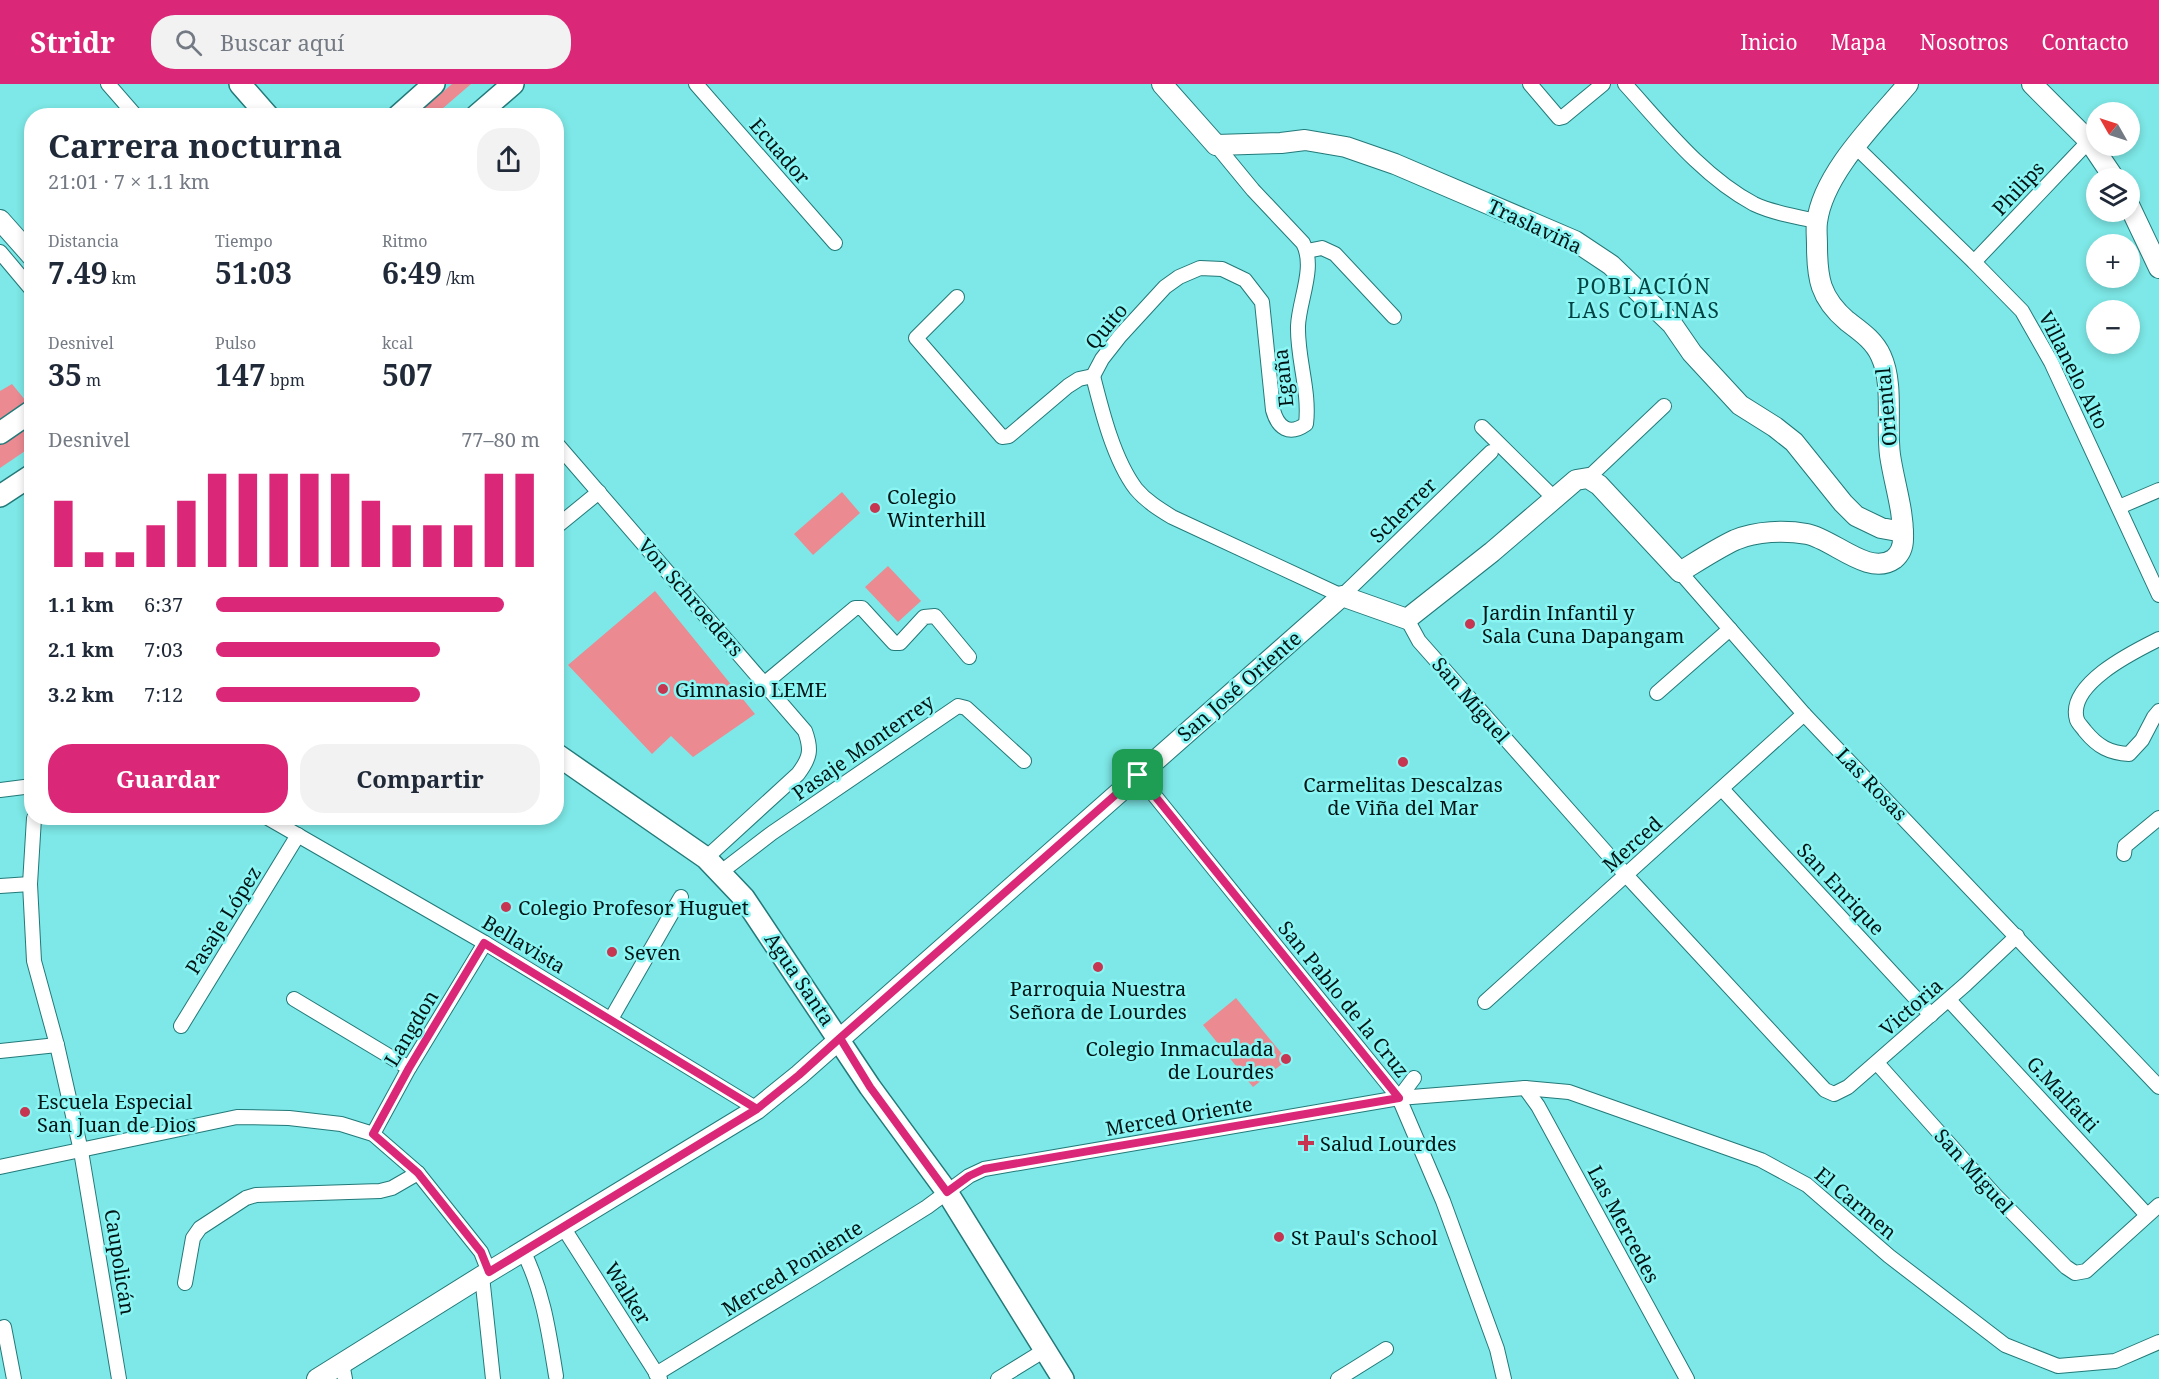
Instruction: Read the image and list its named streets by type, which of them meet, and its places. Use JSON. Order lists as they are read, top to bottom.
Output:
{
  "streets": {
    "main road": ["Agua Santa"],
    "street": [
      "Ecuador",
      "Philips",
      "Traslaviña",
      "Quito",
      "Villanelo Alto",
      "Egaña",
      "Oriental",
      "Scherrer",
      "Von Schroeders",
      "San José Oriente",
      "San Miguel",
      "Pasaje Monterrey",
      "Las Rosas",
      "Merced",
      "San Enrique",
      "Pasaje López",
      "Bellavista",
      "San Pablo de la Cruz",
      "Victoria",
      "Langdon",
      "G.Malfatti",
      "Merced Oriente",
      "El Carmen",
      "Las Mercedes",
      "Caupolicán",
      "Merced Poniente",
      "Walker"
    ]
  },
  "crossings": [
    ["Philips", "Villanelo Alto"],
    ["Traslaviña", "Oriental"],
    ["Quito", "Egaña"],
    ["Villanelo Alto", "Oriental"],
    ["Scherrer", "San José Oriente"],
    ["Von Schroeders", "Pasaje Monterrey"],
    ["Von Schroeders", "Agua Santa"],
    ["San José Oriente", "Bellavista"],
    ["San José Oriente", "Agua Santa"],
    ["San José Oriente", "San Pablo de la Cruz"],
    ["San José Oriente", "Walker"],
    ["San Miguel", "Merced"],
    ["San Miguel", "Victoria"],
    ["San Miguel", "G.Malfatti"],
    ["Pasaje Monterrey", "Agua Santa"],
    ["Las Rosas", "Merced"],
    ["Las Rosas", "Victoria"],
    ["Merced", "San Enrique"],
    ["San Enrique", "Victoria"],
    ["Pasaje López", "Bellavista"],
    ["Bellavista", "Langdon"],
    ["Agua Santa", "Merced Oriente"],
    ["Agua Santa", "Merced Poniente"],
    ["San Pablo de la Cruz", "Merced Oriente"],
    ["San Pablo de la Cruz", "El Carmen"],
    ["Victoria", "G.Malfatti"],
    ["Merced Oriente", "El Carmen"],
    ["Merced Oriente", "Merced Poniente"],
    ["El Carmen", "Las Mercedes"],
    ["Merced Poniente", "Walker"]
  ],
  "districts": ["POBLACIÓN LAS COLINAS"],
  "places": {
    "other": [
      "Colegio Winterhill",
      "Jardin Infantil y Sala Cuna Dapangam",
      "Gimnasio LEME",
      "Carmelitas Descalzas de Viña del Mar",
      "Colegio Profesor Huguet",
      "Seven",
      "Parroquia Nuestra Señora de Lourdes",
      "Colegio Inmaculada de Lourdes",
      "Escuela Especial San Juan de Dios",
      "St Paul's School"
    ],
    "health": ["Salud Lourdes"]
  },
  "north": "top left",
  "page": {
    "header": "Stridr",
    "search": "Buscar aquí",
    "nav": [
      "Inicio",
      "Mapa",
      "Nosotros",
      "Contacto"
    ],
    "map_buttons": ["+", "−"],
    "heading": ["Carrera nocturna", "21:01 · 7 × 1.1 km"],
    "stats": [
      ["Distancia", "7.49 km"],
      ["Tiempo", "51:03"],
      ["Ritmo", "6:49 /km"],
      ["Desnivel", "35 m"],
      ["Pulso", "147 bpm"],
      ["kcal", "507"]
    ],
    "chart": ["Desnivel", "77–80 m"],
    "list": [
      {
        "name": "1.1 km",
        "note": "6:37"
      },
      {
        "name": "2.1 km",
        "note": "7:03"
      },
      {
        "name": "3.2 km",
        "note": "7:12"
      }
    ],
    "buttons": ["Guardar", "Compartir"]
  }
}
